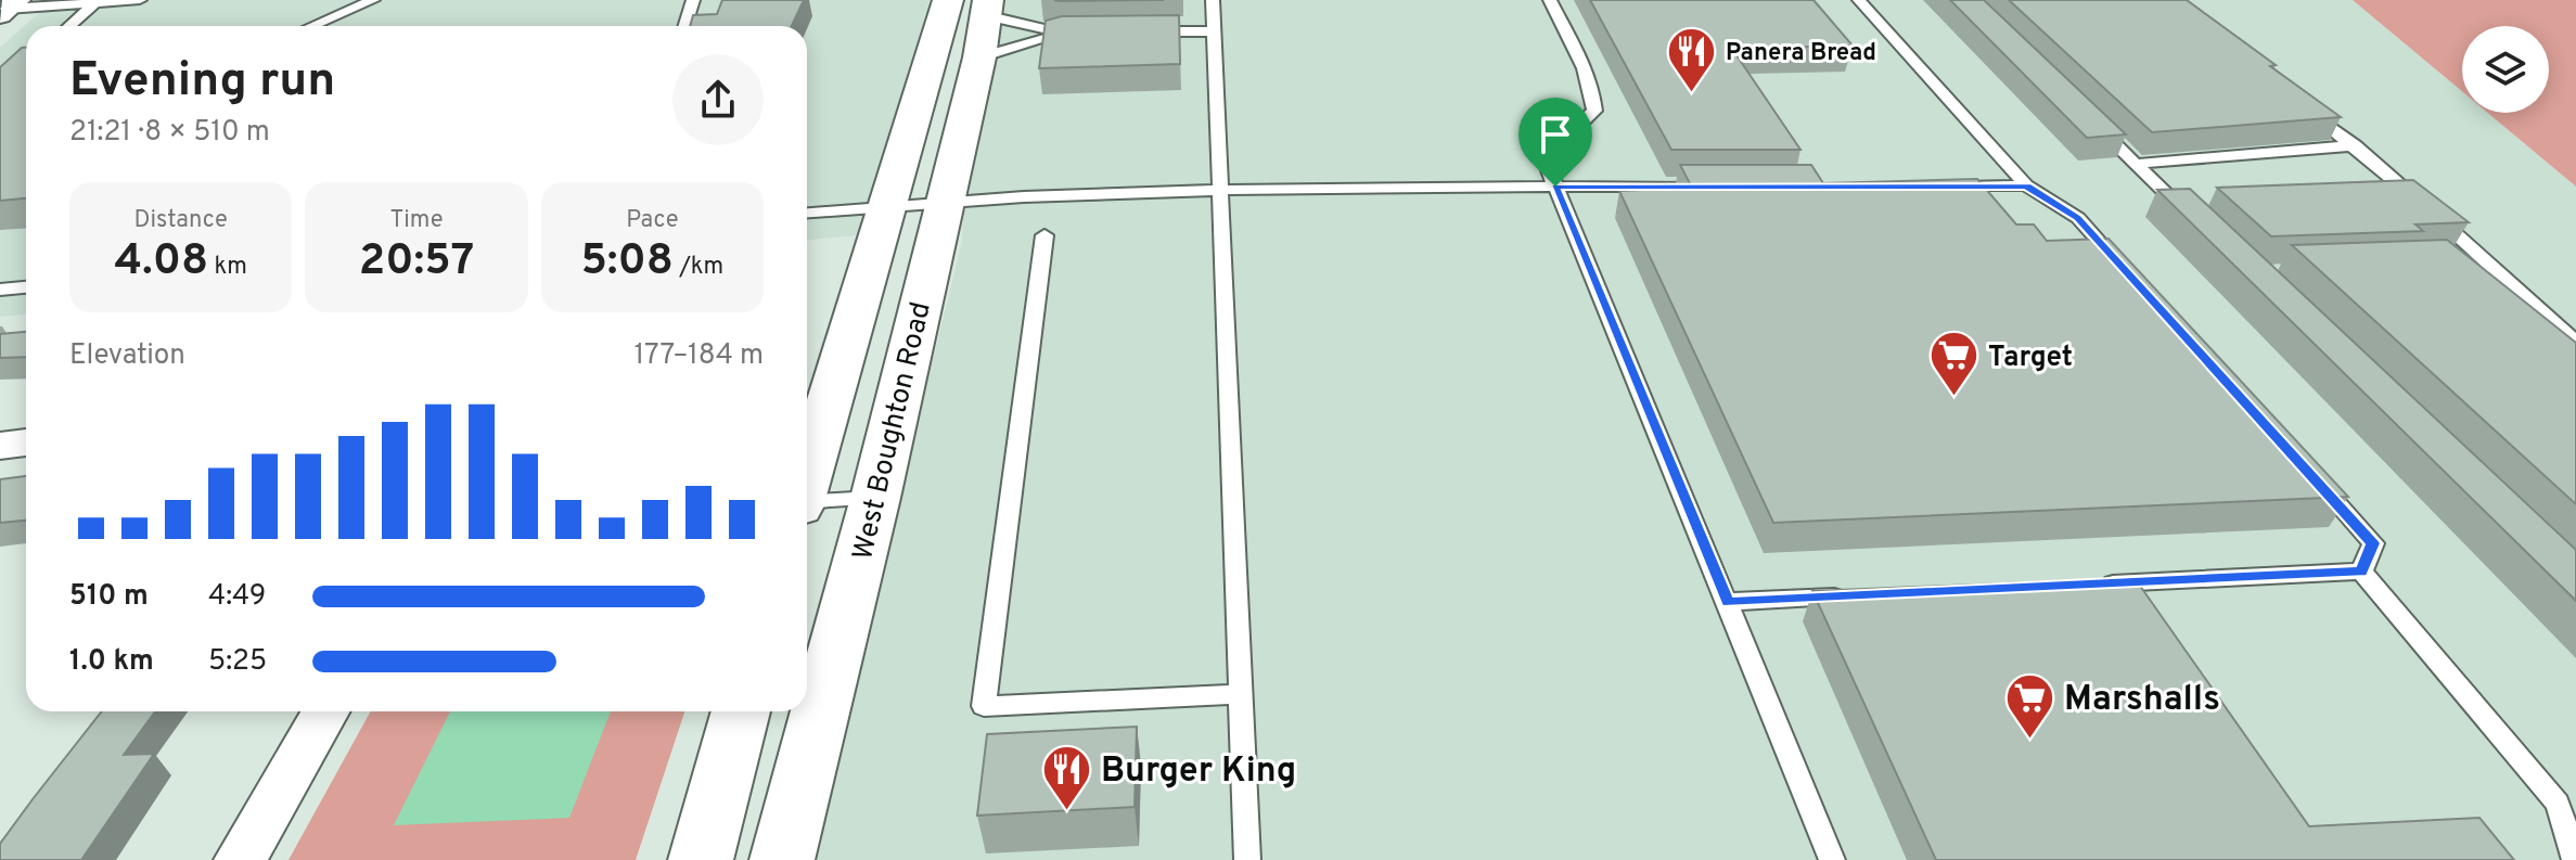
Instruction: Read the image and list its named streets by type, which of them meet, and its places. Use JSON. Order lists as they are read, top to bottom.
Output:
{
  "streets": {
    "main road": ["West Boughton Road"]
  },
  "places": {
    "restaurant": ["Panera Bread", "Burger King"],
    "supermarket": ["Target", "Marshalls"]
  },
  "page": {
    "heading": ["Evening run", "21:21 · 8 × 510 m"],
    "stats": [
      ["Distance", "4.08 km"],
      ["Time", "20:57"],
      ["Pace", "5:08 /km"]
    ],
    "chart": ["Elevation", "177–184 m"],
    "list": [
      {
        "name": "510 m",
        "note": "4:49"
      },
      {
        "name": "1.0 km",
        "note": "5:25"
      }
    ]
  }
}
